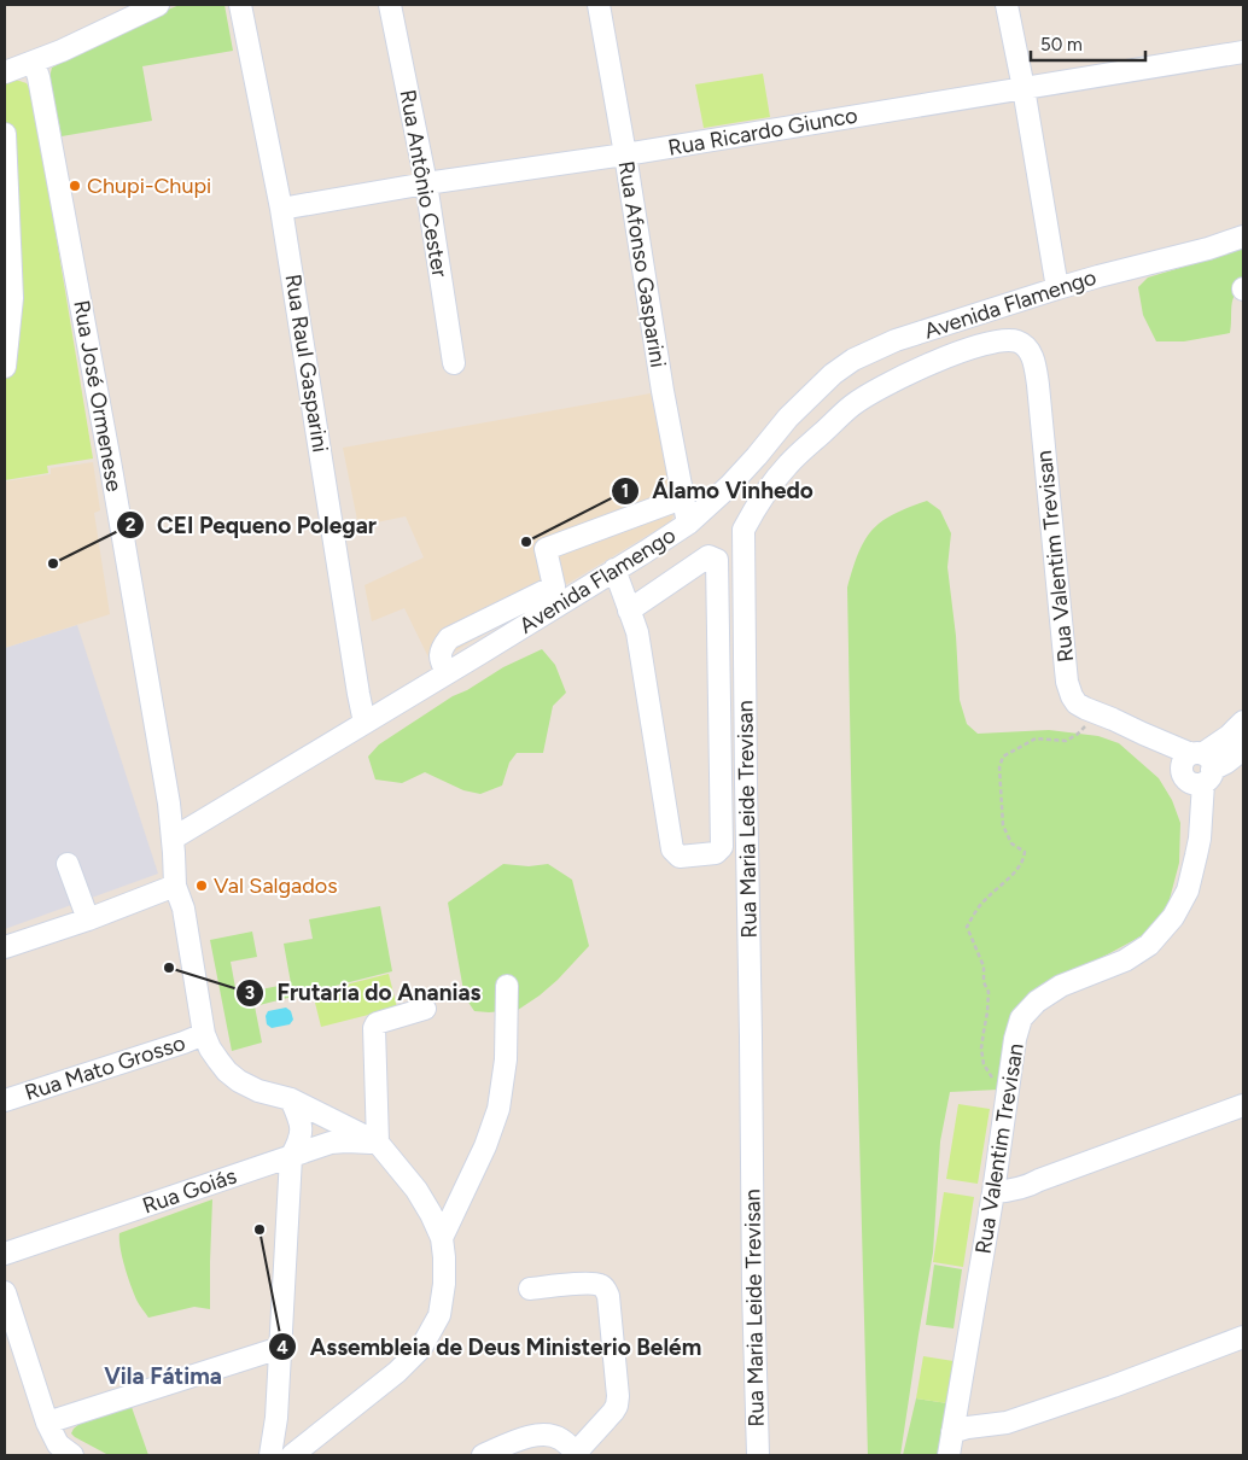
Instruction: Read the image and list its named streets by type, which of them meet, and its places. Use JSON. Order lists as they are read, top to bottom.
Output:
{
  "streets": {
    "street": [
      "Rua Ricardo Giunco",
      "Rua Antônio Cester",
      "Rua Afonso Gasparini",
      "Avenida Flamengo",
      "Rua Raul Gasparini",
      "Rua José Ormenese",
      "Rua Valentim Trevisan",
      "Rua Maria Leide Trevisan",
      "Rua Mato Grosso",
      "Rua Goiás"
    ]
  },
  "crossings": [
    ["Rua Ricardo Giunco", "Rua Antônio Cester"],
    ["Rua Ricardo Giunco", "Rua Afonso Gasparini"],
    ["Rua Ricardo Giunco", "Rua Raul Gasparini"],
    ["Rua Afonso Gasparini", "Avenida Flamengo"],
    ["Avenida Flamengo", "Rua Raul Gasparini"],
    ["Avenida Flamengo", "Rua José Ormenese"],
    ["Rua José Ormenese", "Rua Mato Grosso"],
    ["Rua José Ormenese", "Rua Goiás"],
    ["Rua Valentim Trevisan", "Rua Maria Leide Trevisan"]
  ],
  "districts": ["Vila Fátima"],
  "places": [
    "Chupi-Chupi",
    "Álamo Vinhedo",
    "CEI Pequeno Polegar",
    "Val Salgados",
    "Frutaria do Ananias",
    "Assembleia de Deus Ministerio Belém"
  ],
  "scale_bar": "50 m"
}
